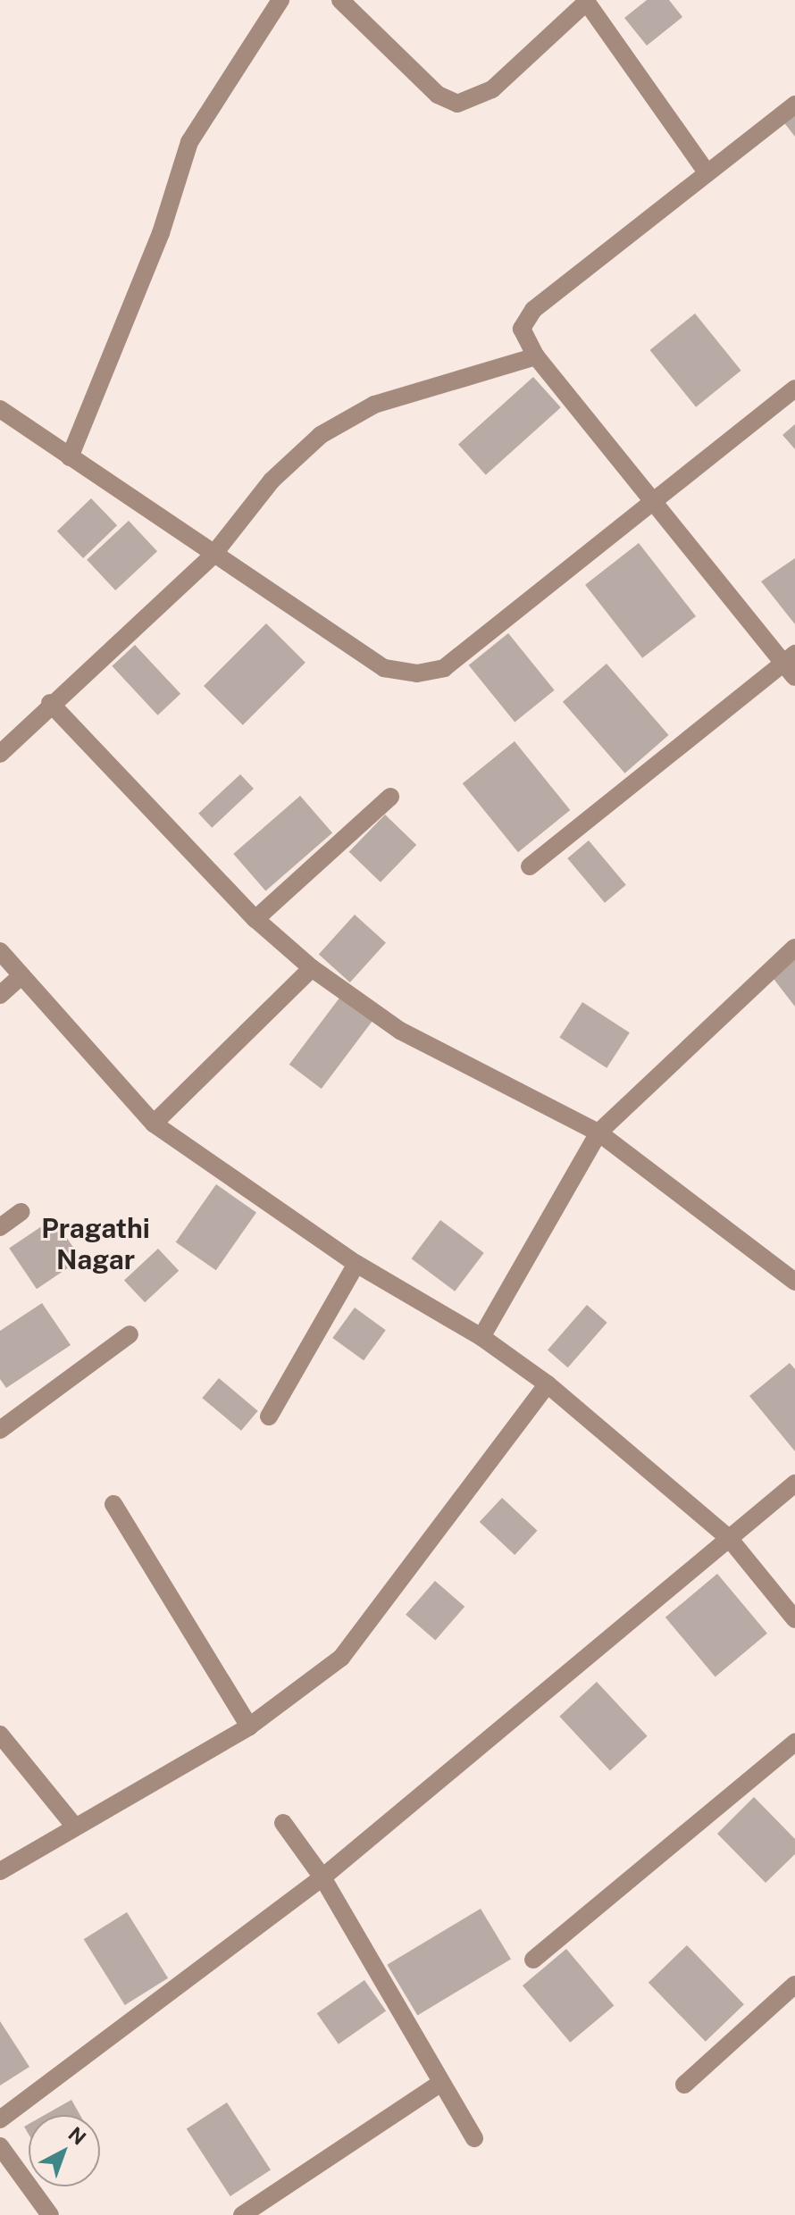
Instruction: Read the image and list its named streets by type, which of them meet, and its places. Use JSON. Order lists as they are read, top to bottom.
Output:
{
  "districts": ["Pragathi Nagar"],
  "north": "top right"
}
